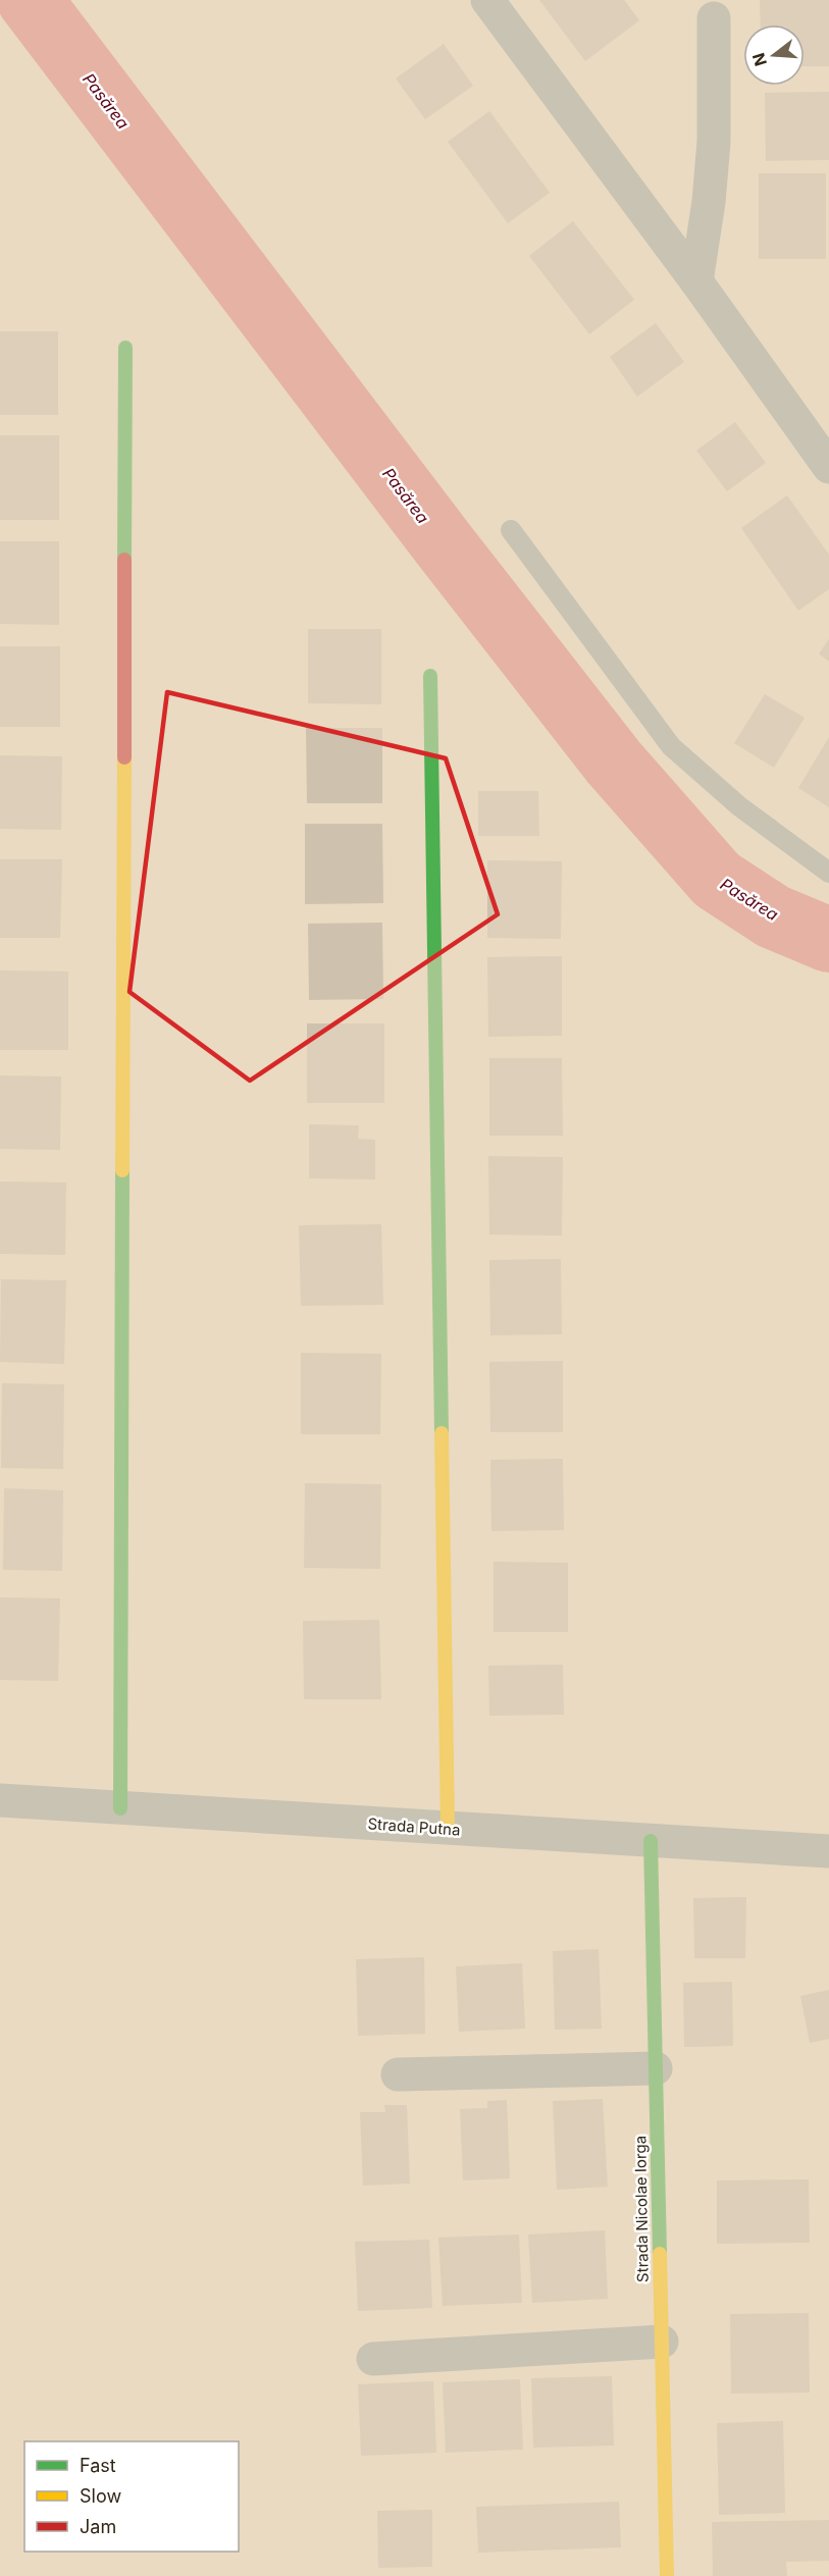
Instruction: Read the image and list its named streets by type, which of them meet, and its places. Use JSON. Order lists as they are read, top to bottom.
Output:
{
  "streets": {
    "street": ["Strada Putna", "Strada Nicolae Iorga"]
  },
  "crossings": [
    ["Strada Putna", "Strada Nicolae Iorga"]
  ],
  "water": ["Pasărea"],
  "legend": ["Fast", "Slow", "Jam"],
  "north": "left"
}
